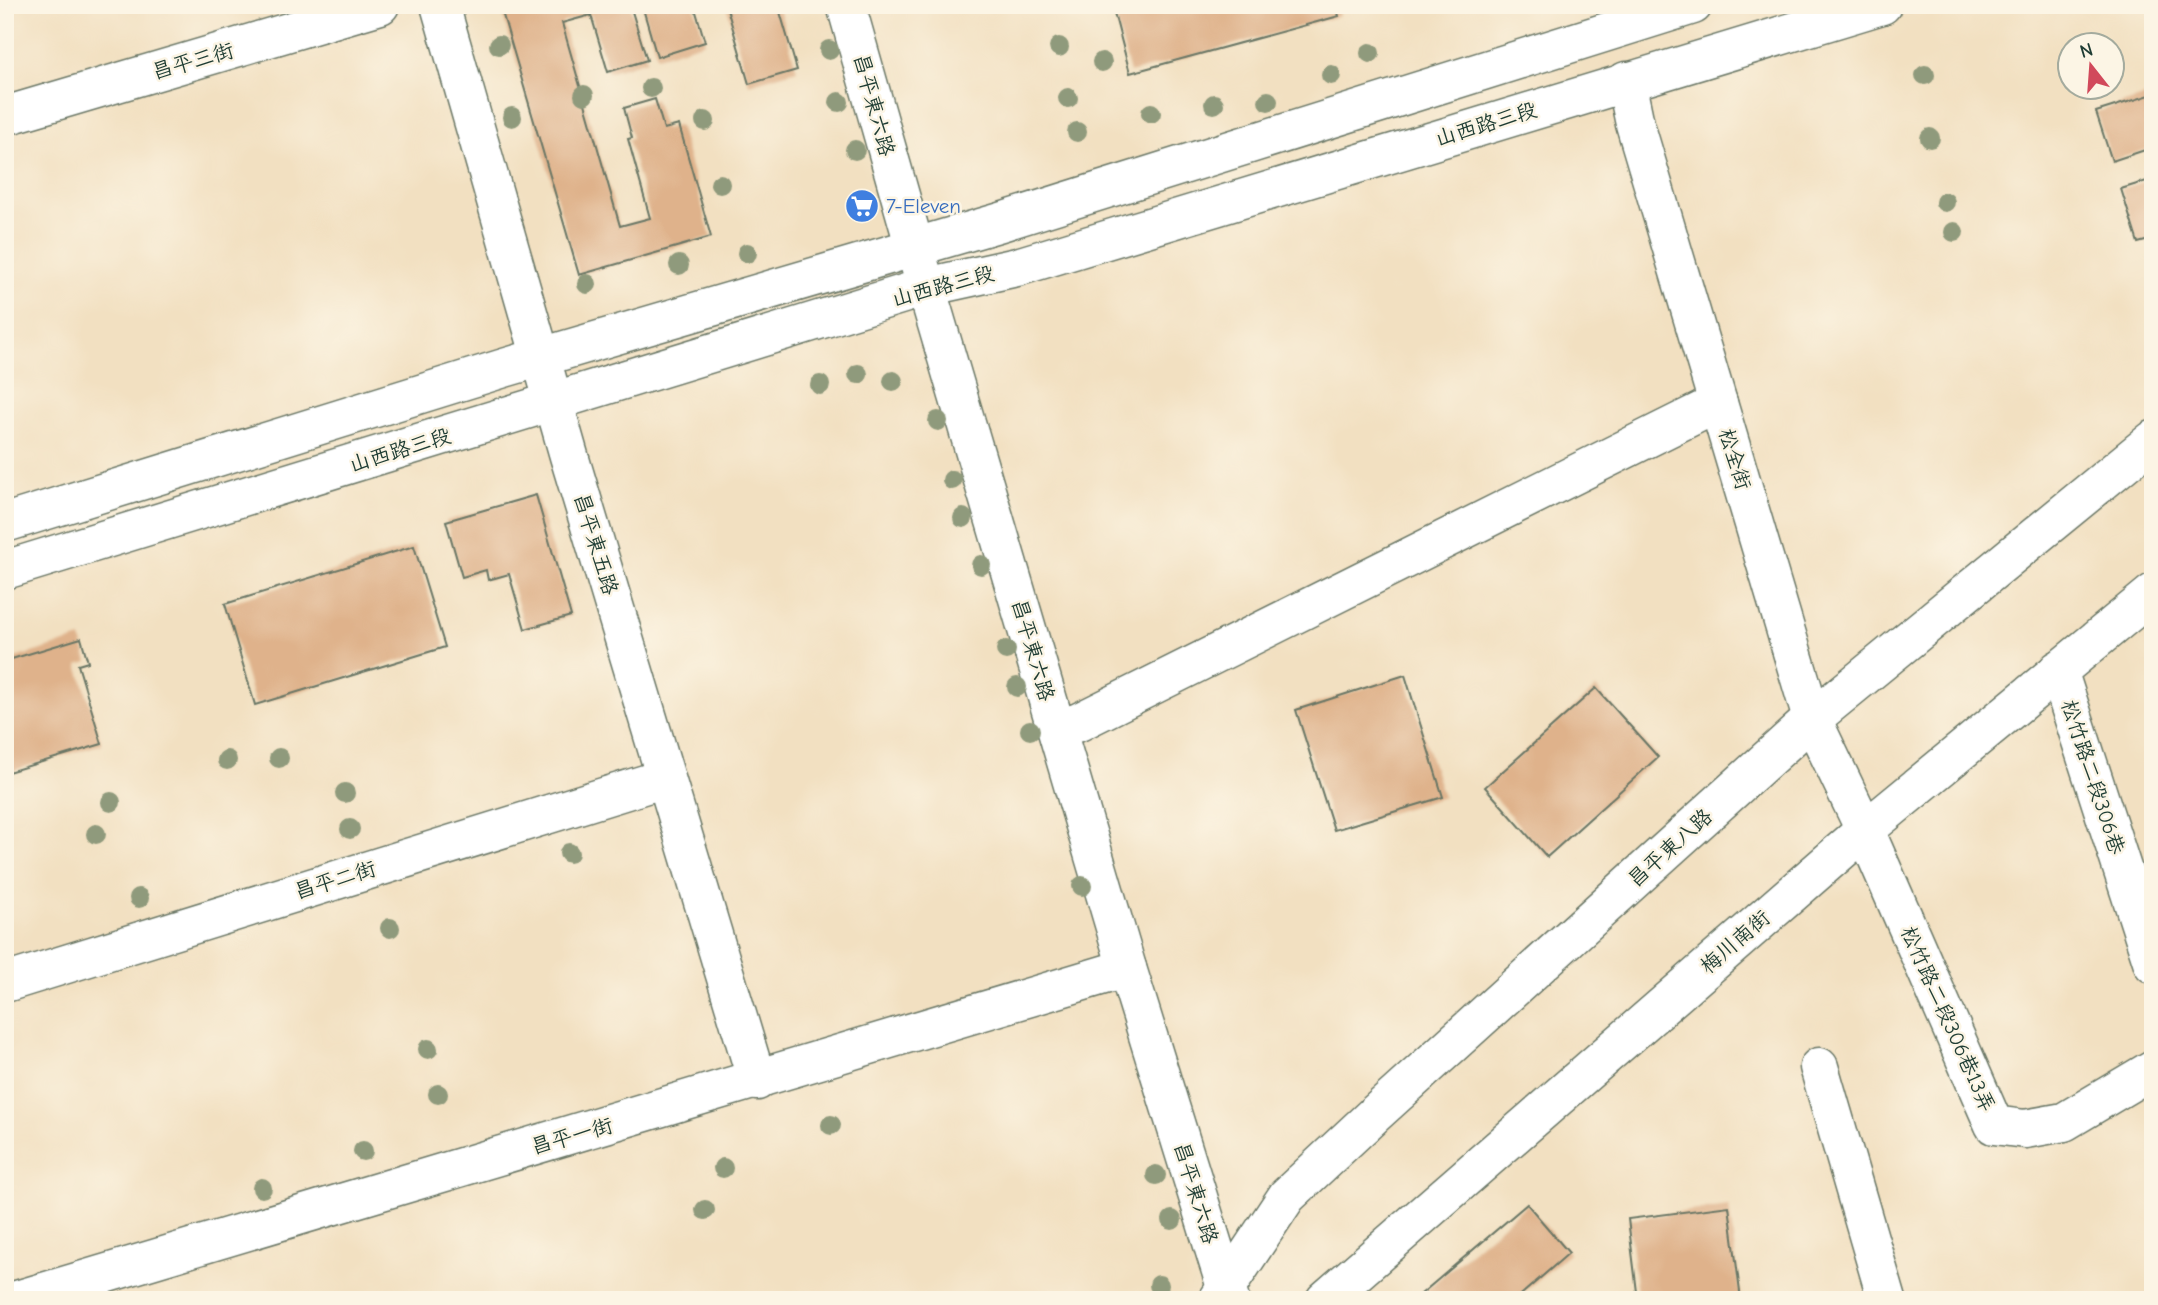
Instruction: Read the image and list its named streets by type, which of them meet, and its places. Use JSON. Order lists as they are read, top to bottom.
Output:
{
  "streets": {
    "street": [
      "昌平三街",
      "昌平東六路",
      "山西路三段",
      "松全街",
      "昌平東五路",
      "松竹路二段306巷",
      "昌平東八路",
      "昌平二街",
      "梅川南街",
      "松竹路二段306巷13弄",
      "昌平一街"
    ]
  },
  "crossings": [
    ["昌平東六路", "山西路三段"],
    ["昌平東六路", "昌平東八路"],
    ["昌平東六路", "昌平一街"],
    ["山西路三段", "松全街"],
    ["山西路三段", "昌平東五路"],
    ["松全街", "昌平東八路"],
    ["松全街", "梅川南街"],
    ["松全街", "松竹路二段306巷13弄"],
    ["昌平東五路", "昌平二街"],
    ["昌平東五路", "昌平一街"],
    ["松竹路二段306巷", "梅川南街"],
    ["梅川南街", "松竹路二段306巷13弄"]
  ],
  "places": {
    "supermarket": ["7-Eleven"]
  },
  "north": "top"
}
